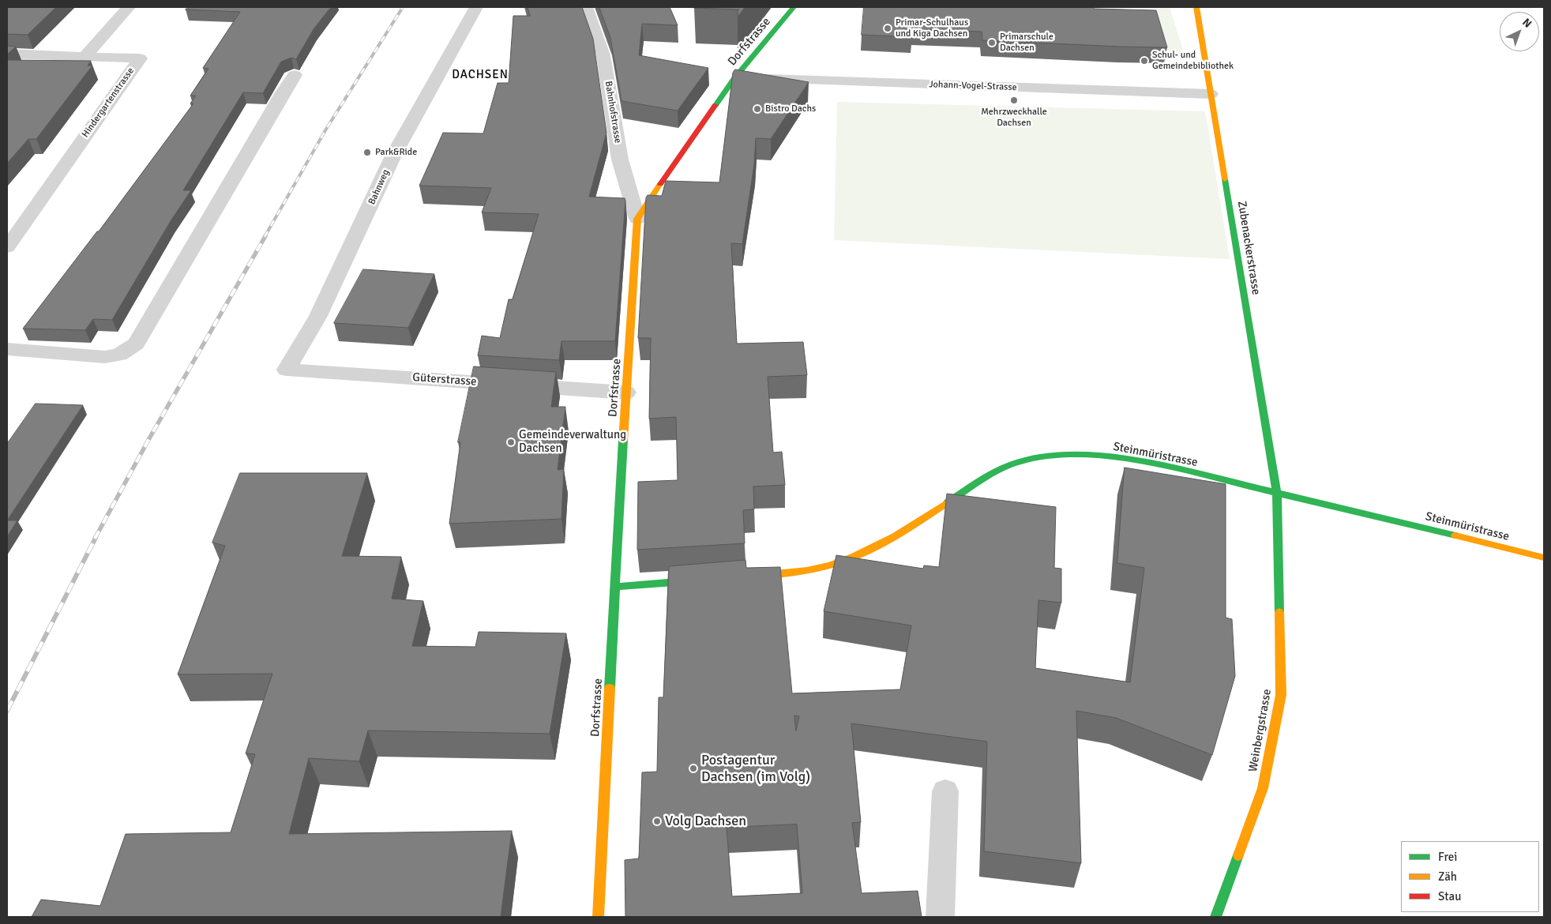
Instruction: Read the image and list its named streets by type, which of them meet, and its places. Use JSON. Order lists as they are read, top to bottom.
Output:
{
  "streets": {
    "street": [
      "Dorfstrasse",
      "Johann-Vogel-Strasse",
      "Hindergartenstrasse",
      "Bahnhofstrasse",
      "Bahnweg",
      "Zubenackerstrasse",
      "Güterstrasse",
      "Steinmüristrasse",
      "Weinbergstrasse"
    ]
  },
  "crossings": [
    ["Dorfstrasse", "Johann-Vogel-Strasse"],
    ["Dorfstrasse", "Bahnhofstrasse"],
    ["Dorfstrasse", "Güterstrasse"],
    ["Johann-Vogel-Strasse", "Zubenackerstrasse"],
    ["Bahnweg", "Güterstrasse"],
    ["Zubenackerstrasse", "Steinmüristrasse"],
    ["Zubenackerstrasse", "Weinbergstrasse"],
    ["Steinmüristrasse", "Weinbergstrasse"]
  ],
  "districts": ["DACHSEN"],
  "places": [
    "Primar-Schulhaus und Kiga Dachsen",
    "Primarschule Dachsen",
    "Schul- und Gemeindebibliothek",
    "Mehrzweckhalle Dachsen",
    "Bistro Dachs",
    "Park&Ride",
    "Gemeindeverwaltung Dachsen",
    "Postagentur Dachsen (im Volg)",
    "Volg Dachsen"
  ],
  "legend": ["Frei", "Zäh", "Stau"],
  "north": "top right"
}
